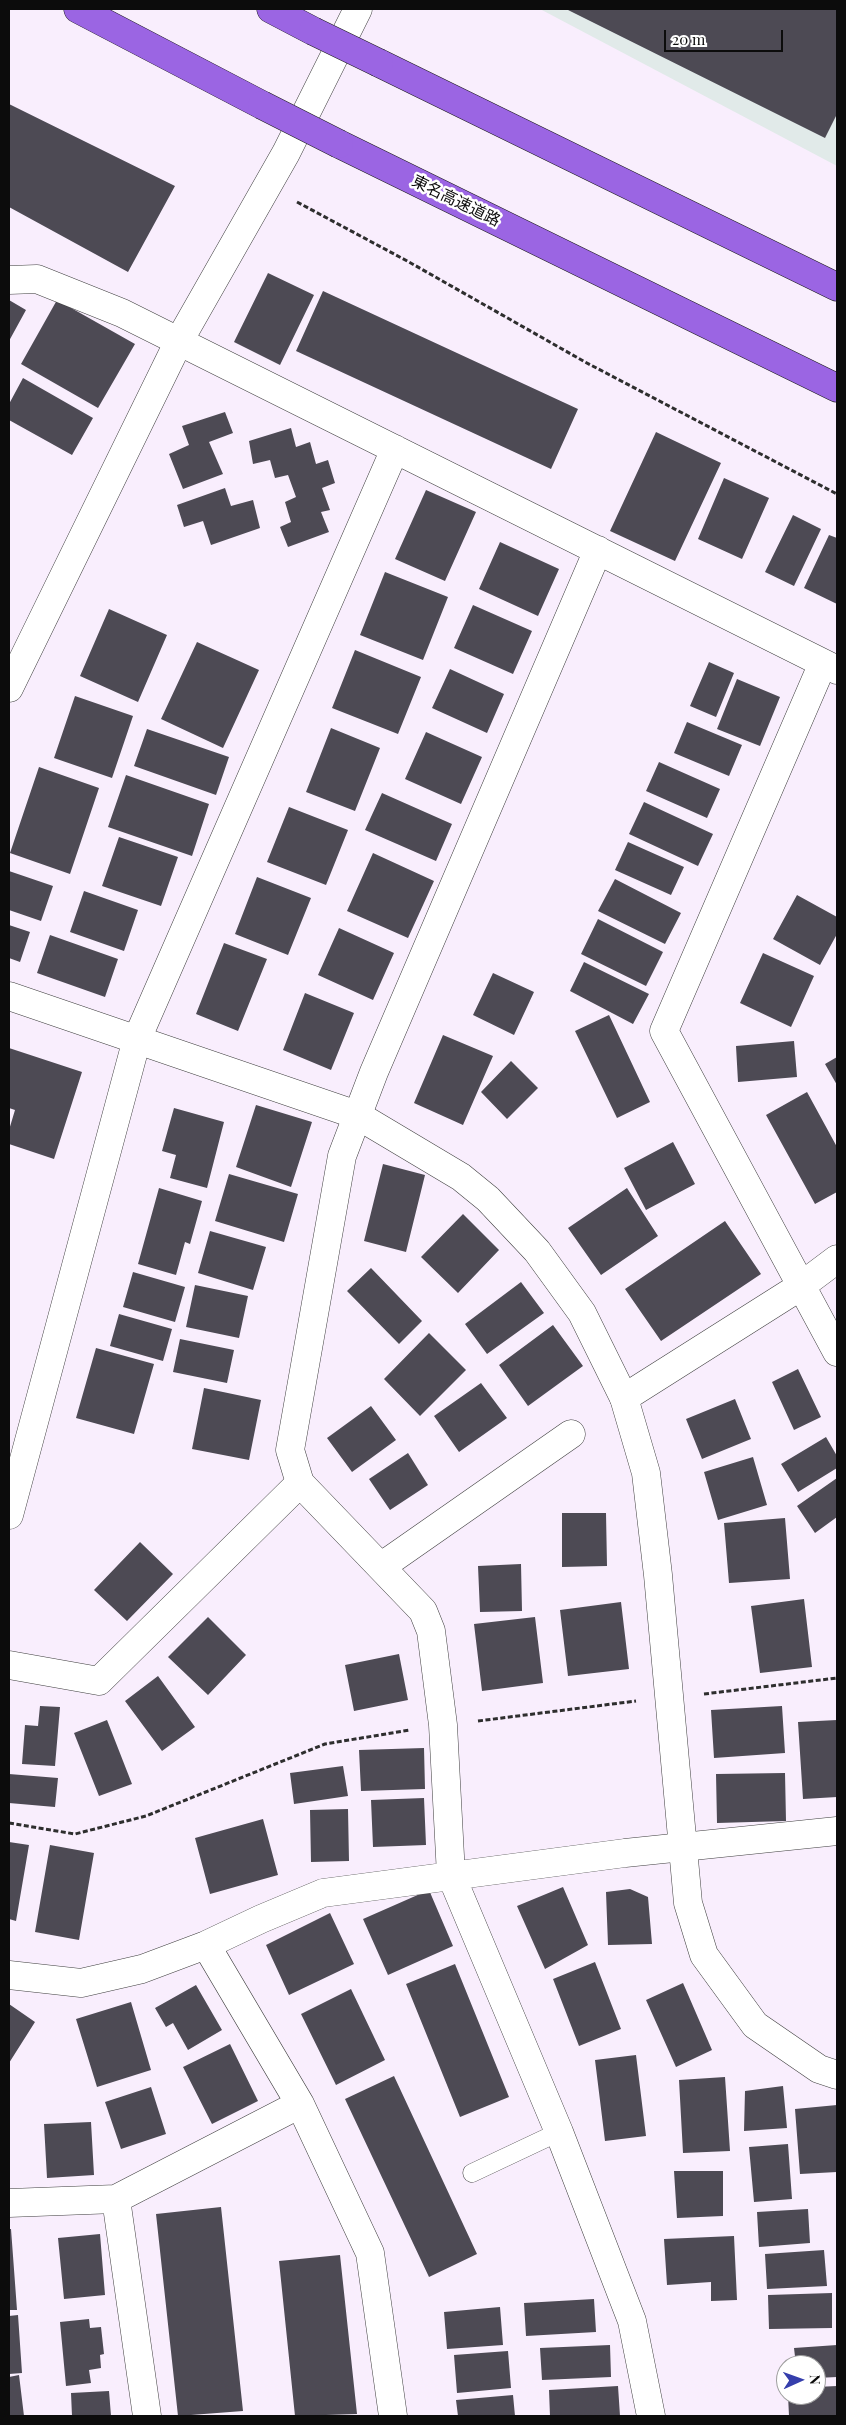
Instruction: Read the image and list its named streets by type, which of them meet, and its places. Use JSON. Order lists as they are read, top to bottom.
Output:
{
  "streets": {
    "highway": ["東名高速道路"]
  },
  "scale_bar": "20 m",
  "north": "right"
}
